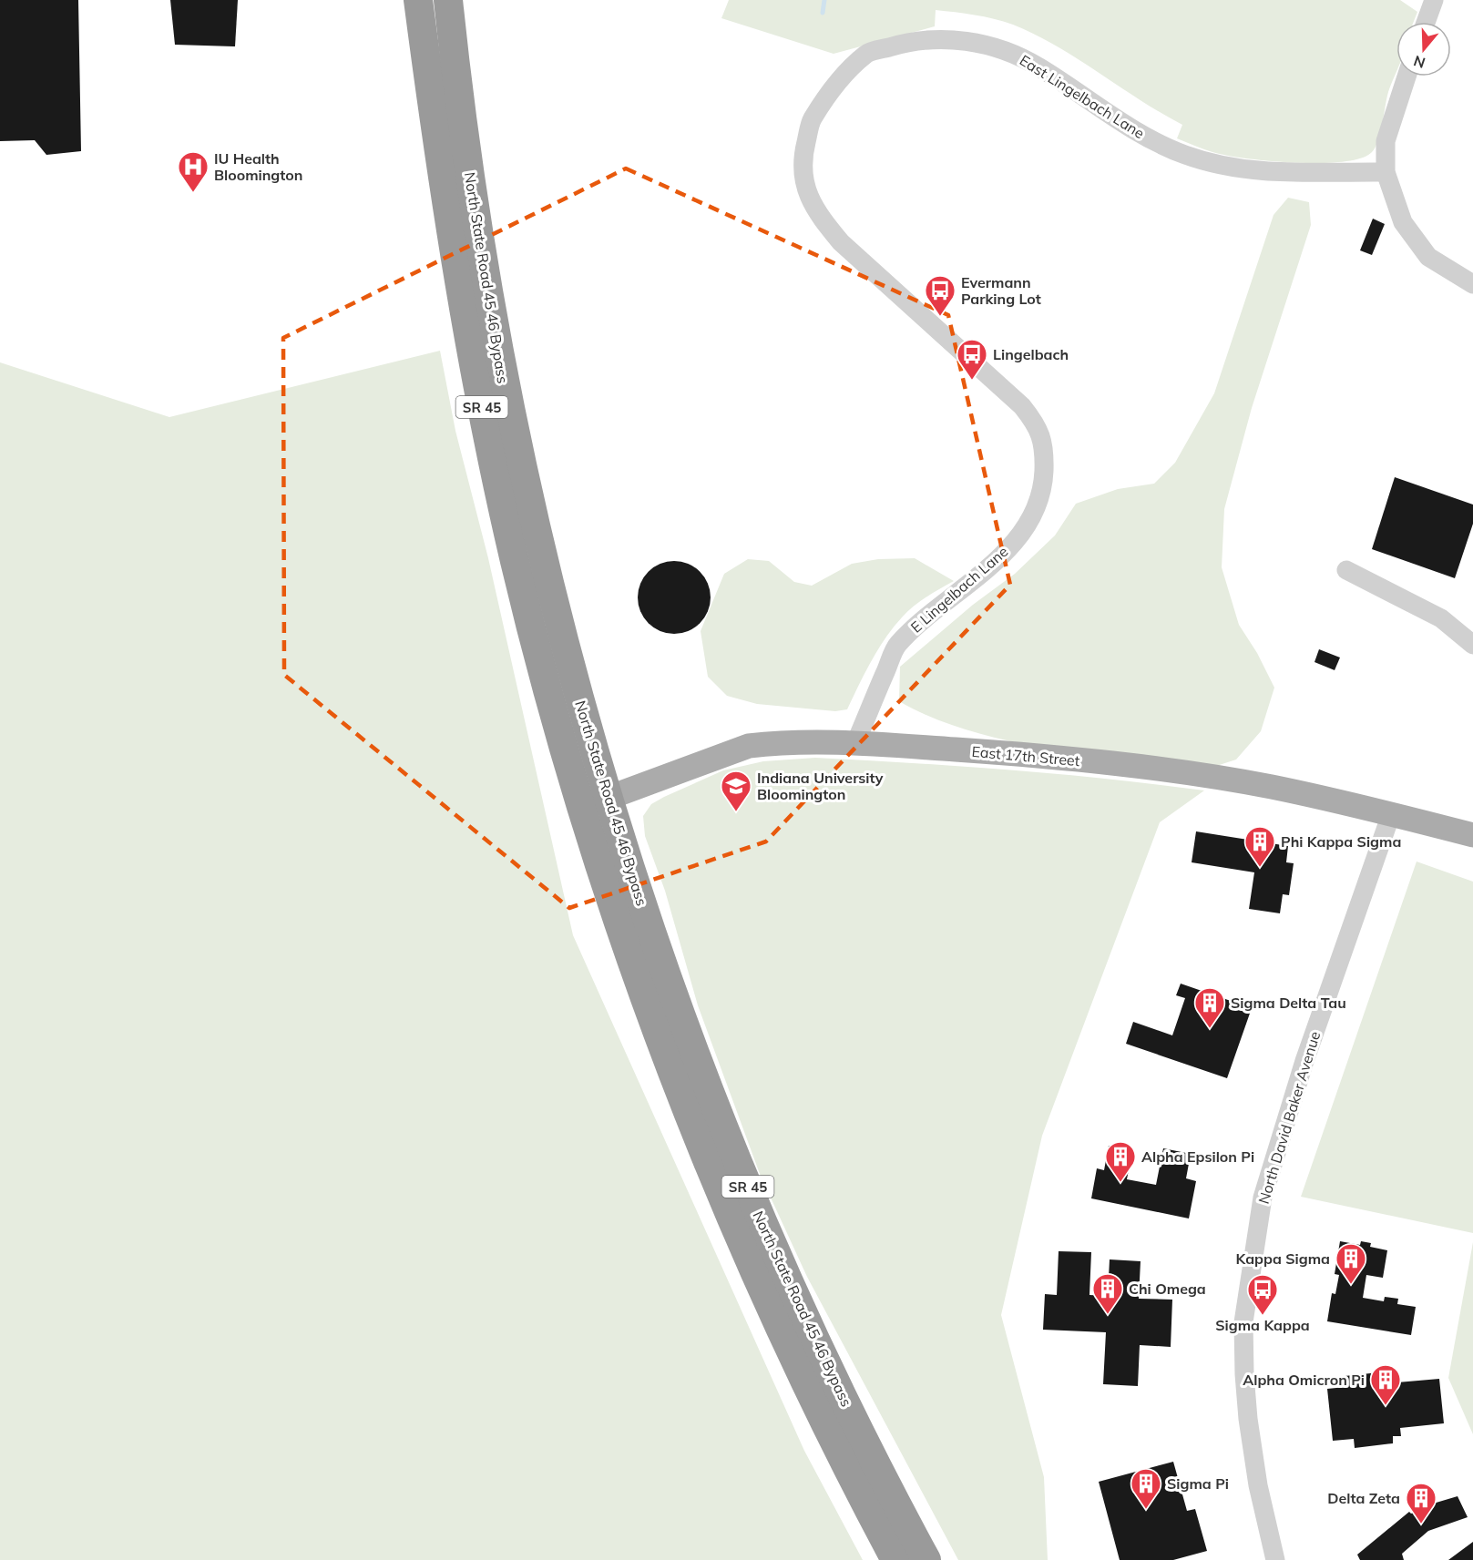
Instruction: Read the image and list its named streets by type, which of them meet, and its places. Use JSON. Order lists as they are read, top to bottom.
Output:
{
  "streets": {
    "highway": ["North State Road 45 46 Bypass", "SR 45"],
    "main road": ["East 17th Street"],
    "street": ["East Lingelbach Lane", "E Lingelbach Lane", "North David Baker Avenue"]
  },
  "crossings": [
    ["East Lingelbach Lane", "E Lingelbach Lane"],
    ["North State Road 45 46 Bypass", "SR 45"],
    ["North State Road 45 46 Bypass", "East 17th Street"],
    ["SR 45", "East 17th Street"],
    ["E Lingelbach Lane", "East 17th Street"],
    ["East 17th Street", "North David Baker Avenue"]
  ],
  "places": {
    "hospital": ["IU Health Bloomington"],
    "bus stop": ["Evermann Parking Lot", "Lingelbach", "Sigma Kappa"],
    "school or university": ["Indiana University Bloomington"],
    "building": [
      "Phi Kappa Sigma",
      "Sigma Delta Tau",
      "Alpha Epsilon Pi",
      "Kappa Sigma",
      "Chi Omega",
      "Alpha Omicron Pi",
      "Sigma Pi",
      "Delta Zeta"
    ]
  },
  "north": "bottom"
}
